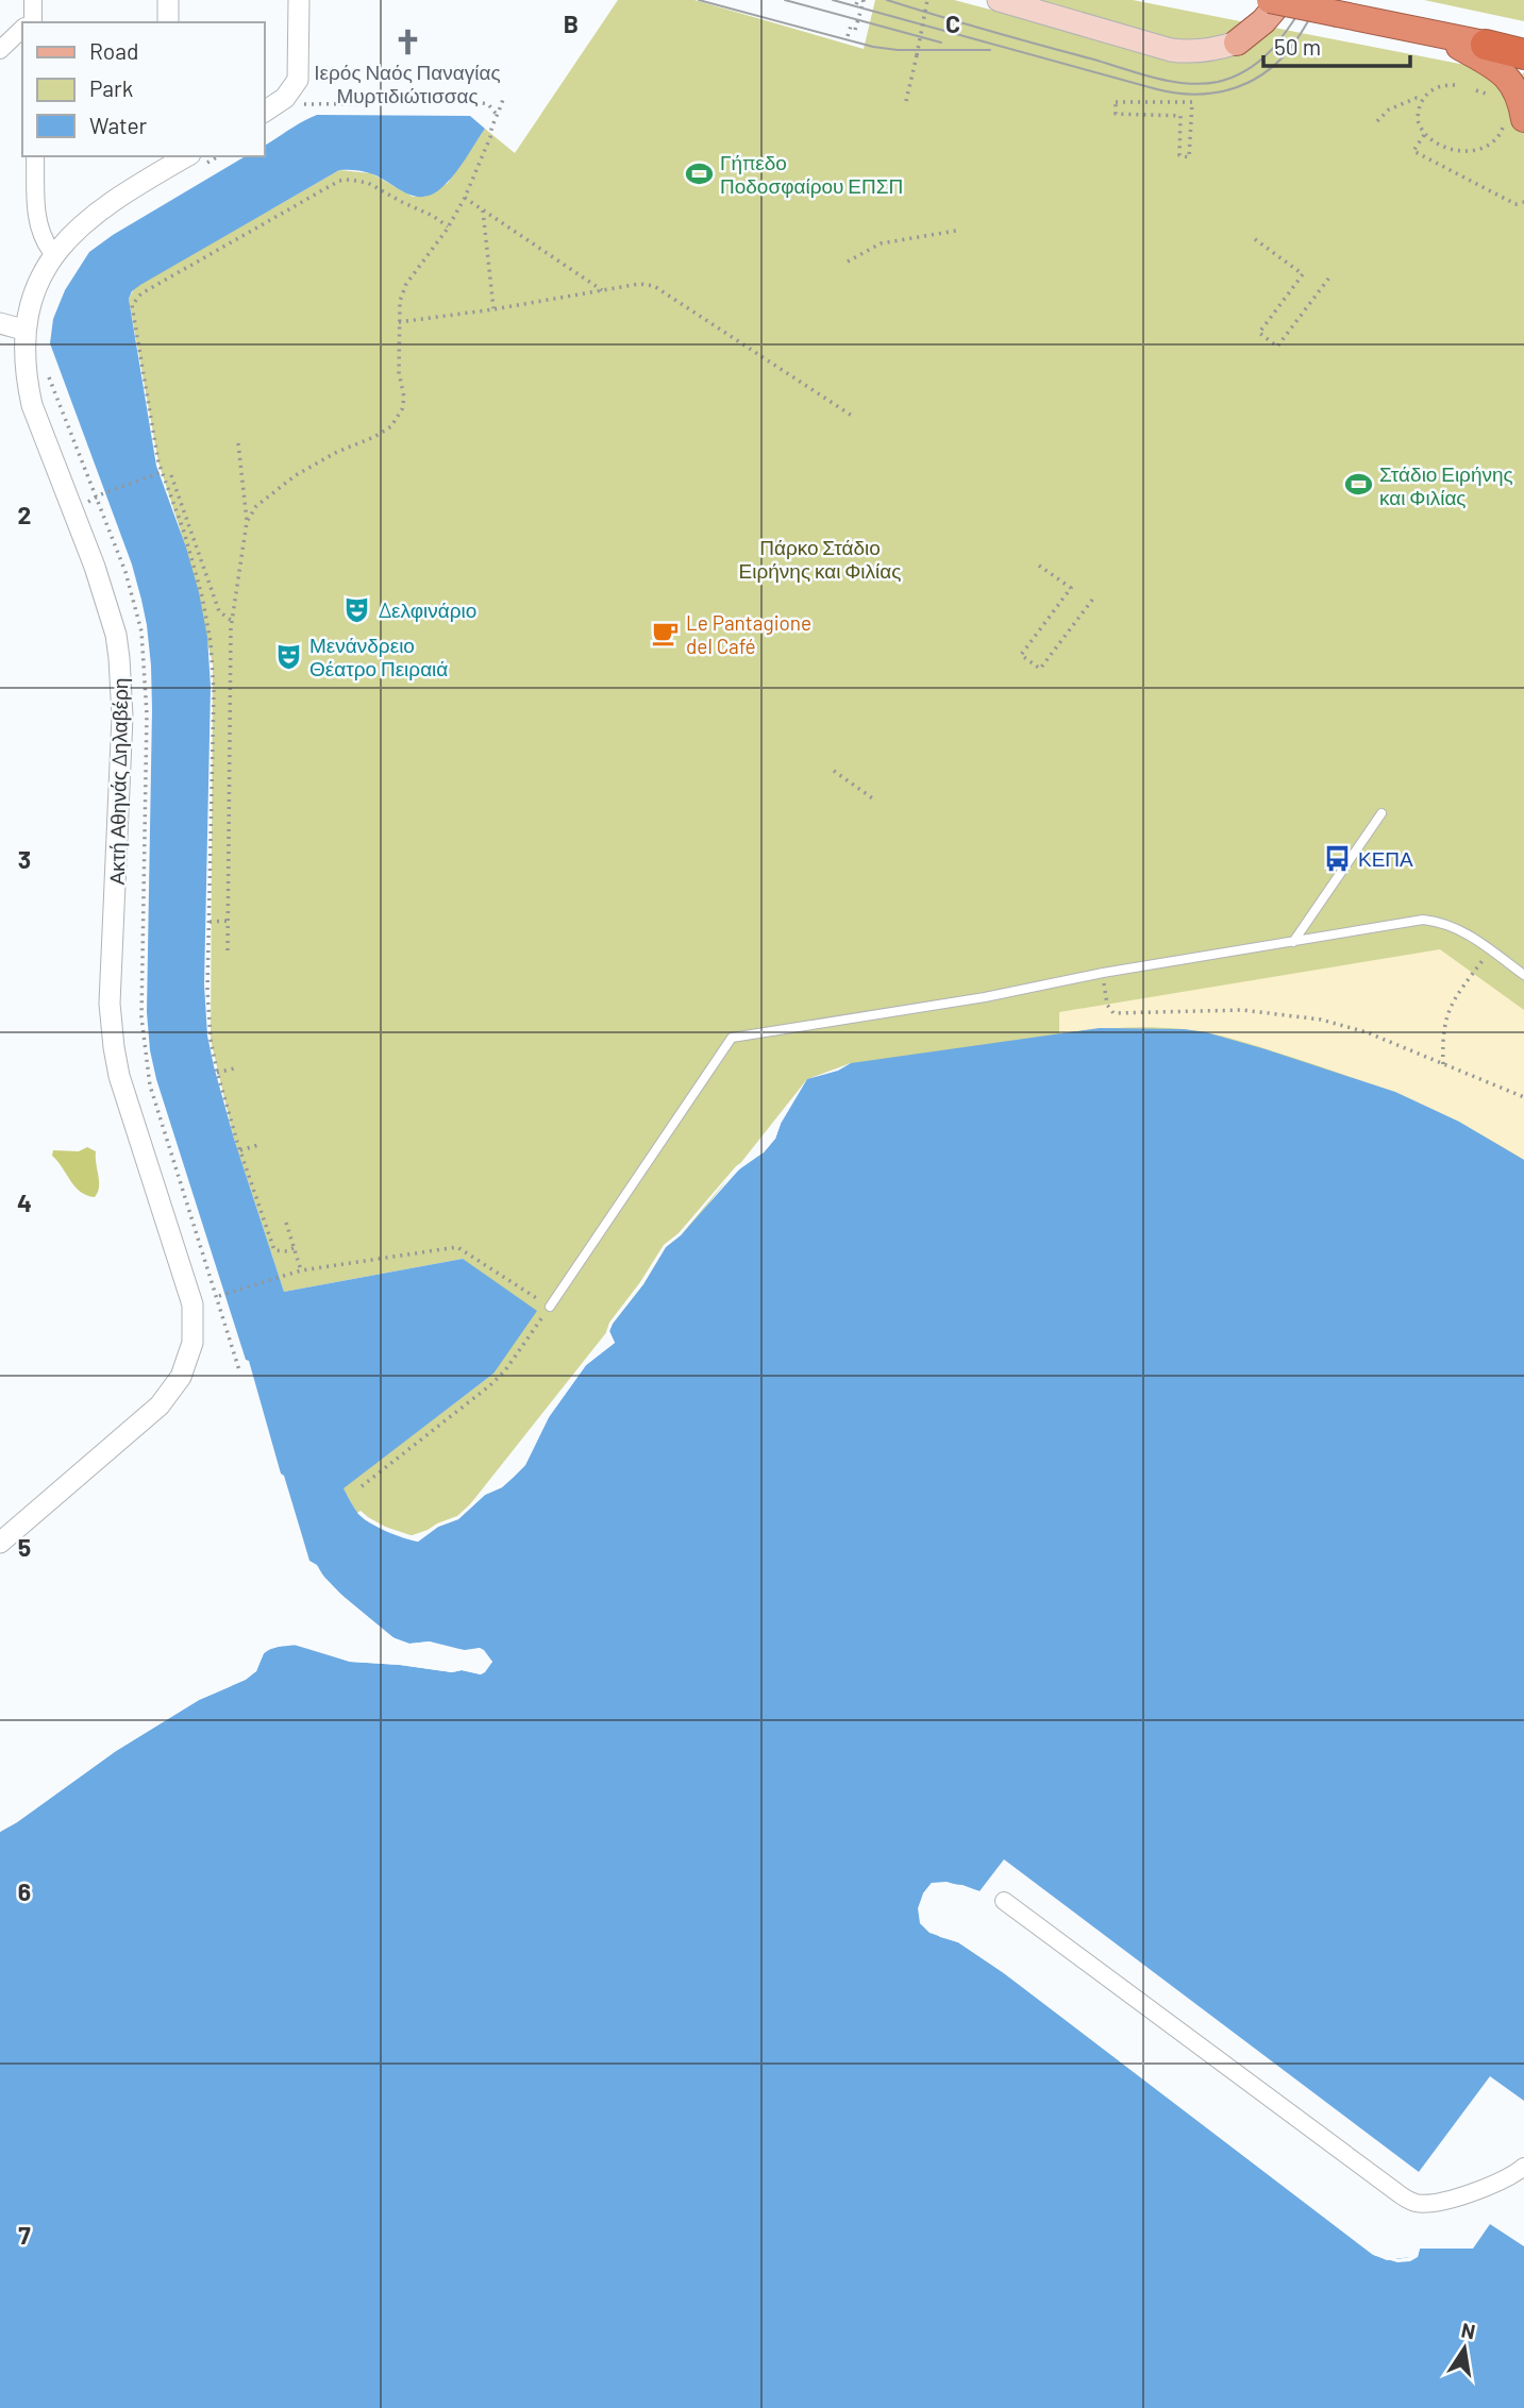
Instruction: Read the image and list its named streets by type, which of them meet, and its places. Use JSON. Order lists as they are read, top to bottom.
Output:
{
  "streets": {
    "street": ["Ακτή Αθηνάς Δηλαβέρη"]
  },
  "parks": ["Πάρκο Στάδιο Ειρήνης και Φιλίας"],
  "places": {
    "church": ["Ιερός Ναός Παναγίας Μυρτιδιώτισσας"],
    "sports": ["Γήπεδο Ποδοσφαίρου ΕΠΣΠ", "Στάδιο Ειρήνης και Φιλίας"],
    "theatre": ["Δελφινάριο", "Μενάνδρειο Θέατρο Πειραιά"],
    "cafe": ["Le Pantagione del Café"],
    "bus stop": ["ΚΕΠΑ"]
  },
  "legend": ["Road", "Park", "Water"],
  "scale_bar": "50 m",
  "north": "top",
  "grid": {
    "columns": ["B", "C"],
    "rows": [
      "2",
      "3",
      "4",
      "5",
      "6",
      "7"
    ]
  }
}
